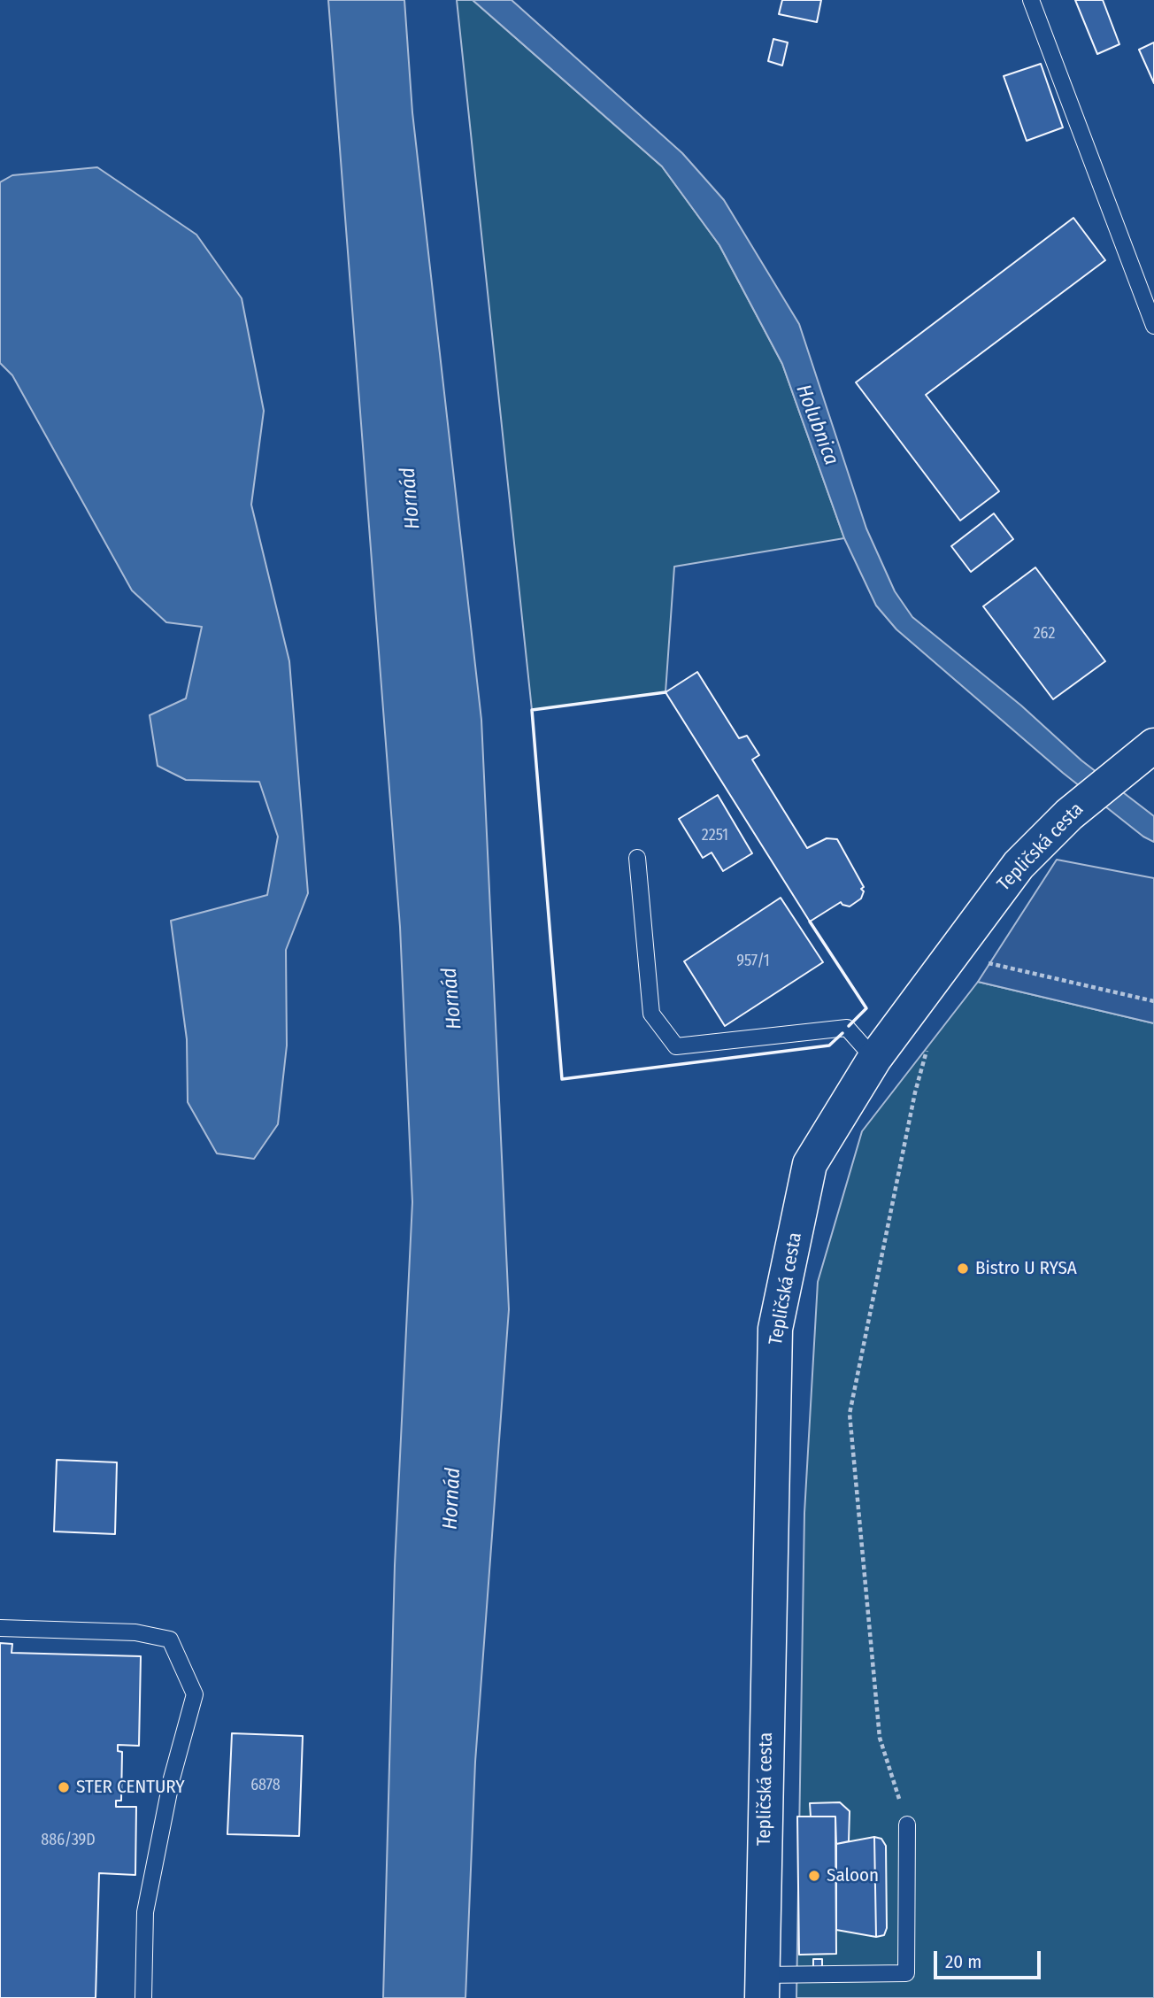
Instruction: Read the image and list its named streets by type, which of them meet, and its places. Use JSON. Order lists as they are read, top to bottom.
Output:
{
  "streets": {
    "street": ["Tepličská cesta"]
  },
  "water": ["Holubnica", "Hornád"],
  "places": ["Bistro U RYSA", "STER CENTURY", "Saloon"],
  "house_numbers": [
    "262",
    "2251",
    "957/1",
    "6878",
    "886/39D"
  ],
  "scale_bar": "20 m"
}
